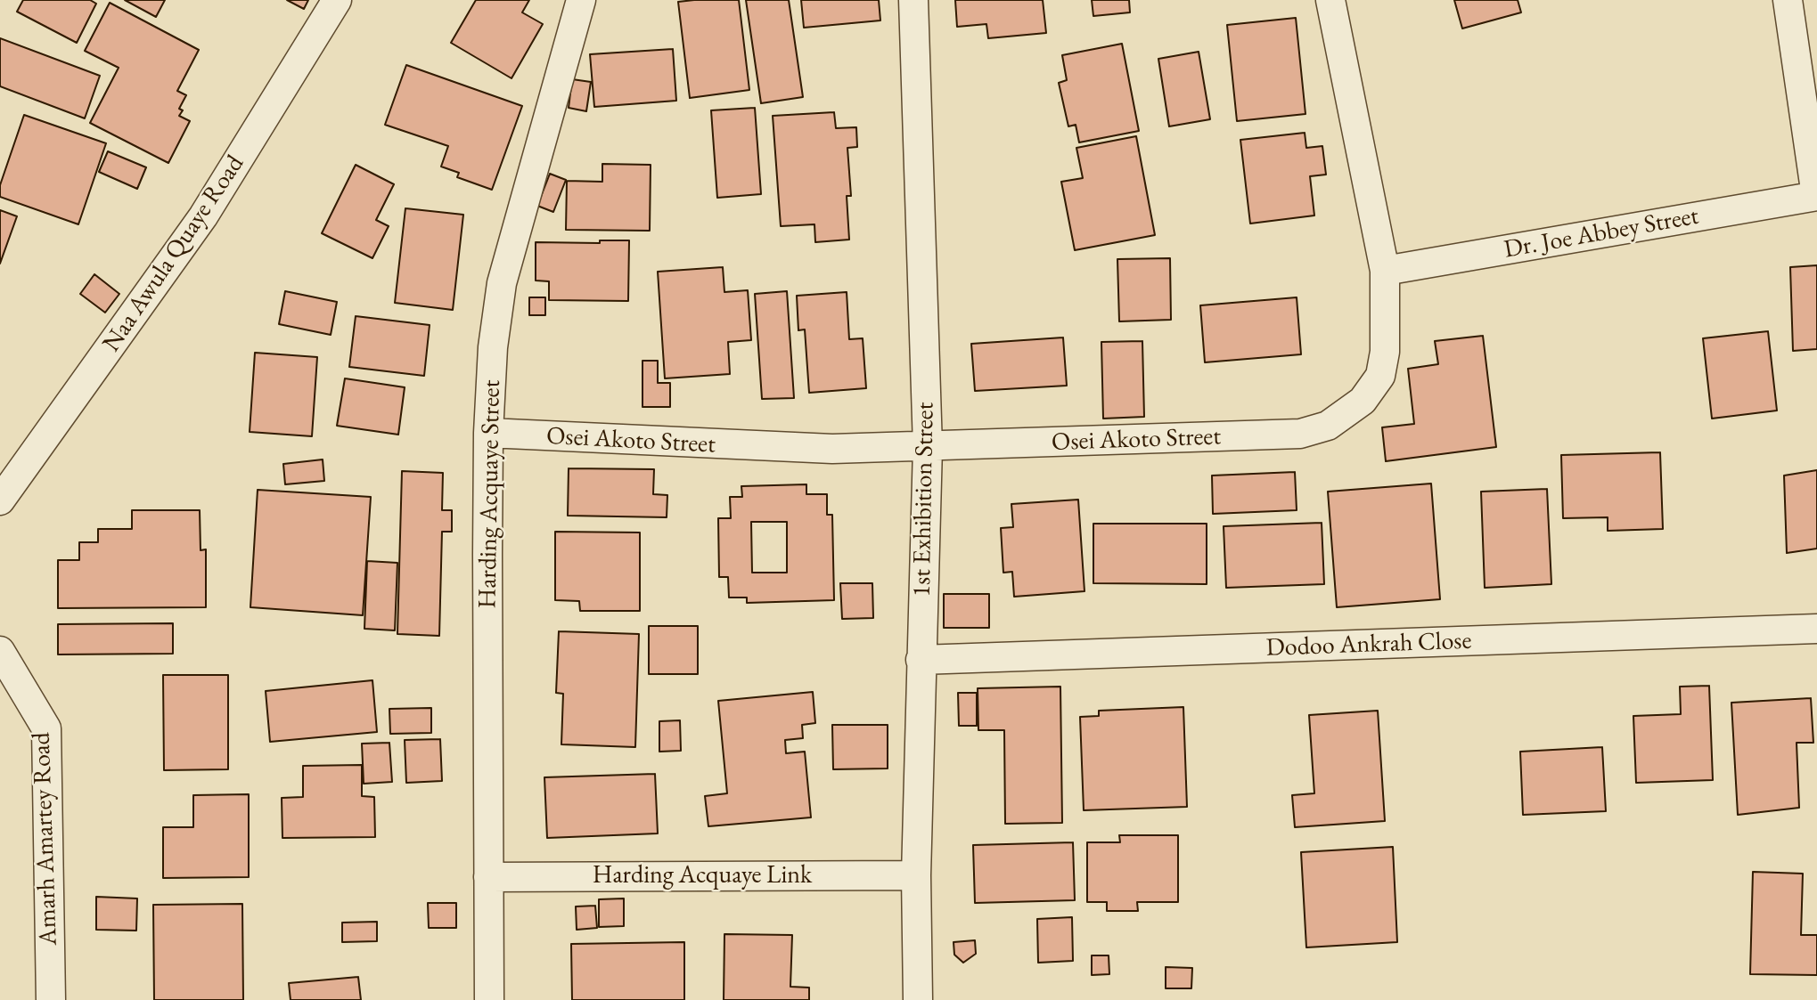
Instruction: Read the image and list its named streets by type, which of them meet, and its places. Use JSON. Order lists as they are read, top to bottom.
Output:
{
  "streets": {
    "street": [
      "Dr. Joe Abbey Street",
      "Naa Awula Quaye Road",
      "Osei Akoto Street",
      "Harding Acquaye Street",
      "1st Exhibition Street",
      "Dodoo Ankrah Close",
      "Amarh Amartey Road",
      "Harding Acquaye Link"
    ]
  },
  "crossings": [
    ["Dr. Joe Abbey Street", "Osei Akoto Street"],
    ["Osei Akoto Street", "Harding Acquaye Street"],
    ["Osei Akoto Street", "1st Exhibition Street"],
    ["Harding Acquaye Street", "Harding Acquaye Link"],
    ["1st Exhibition Street", "Dodoo Ankrah Close"],
    ["1st Exhibition Street", "Harding Acquaye Link"]
  ]
}
